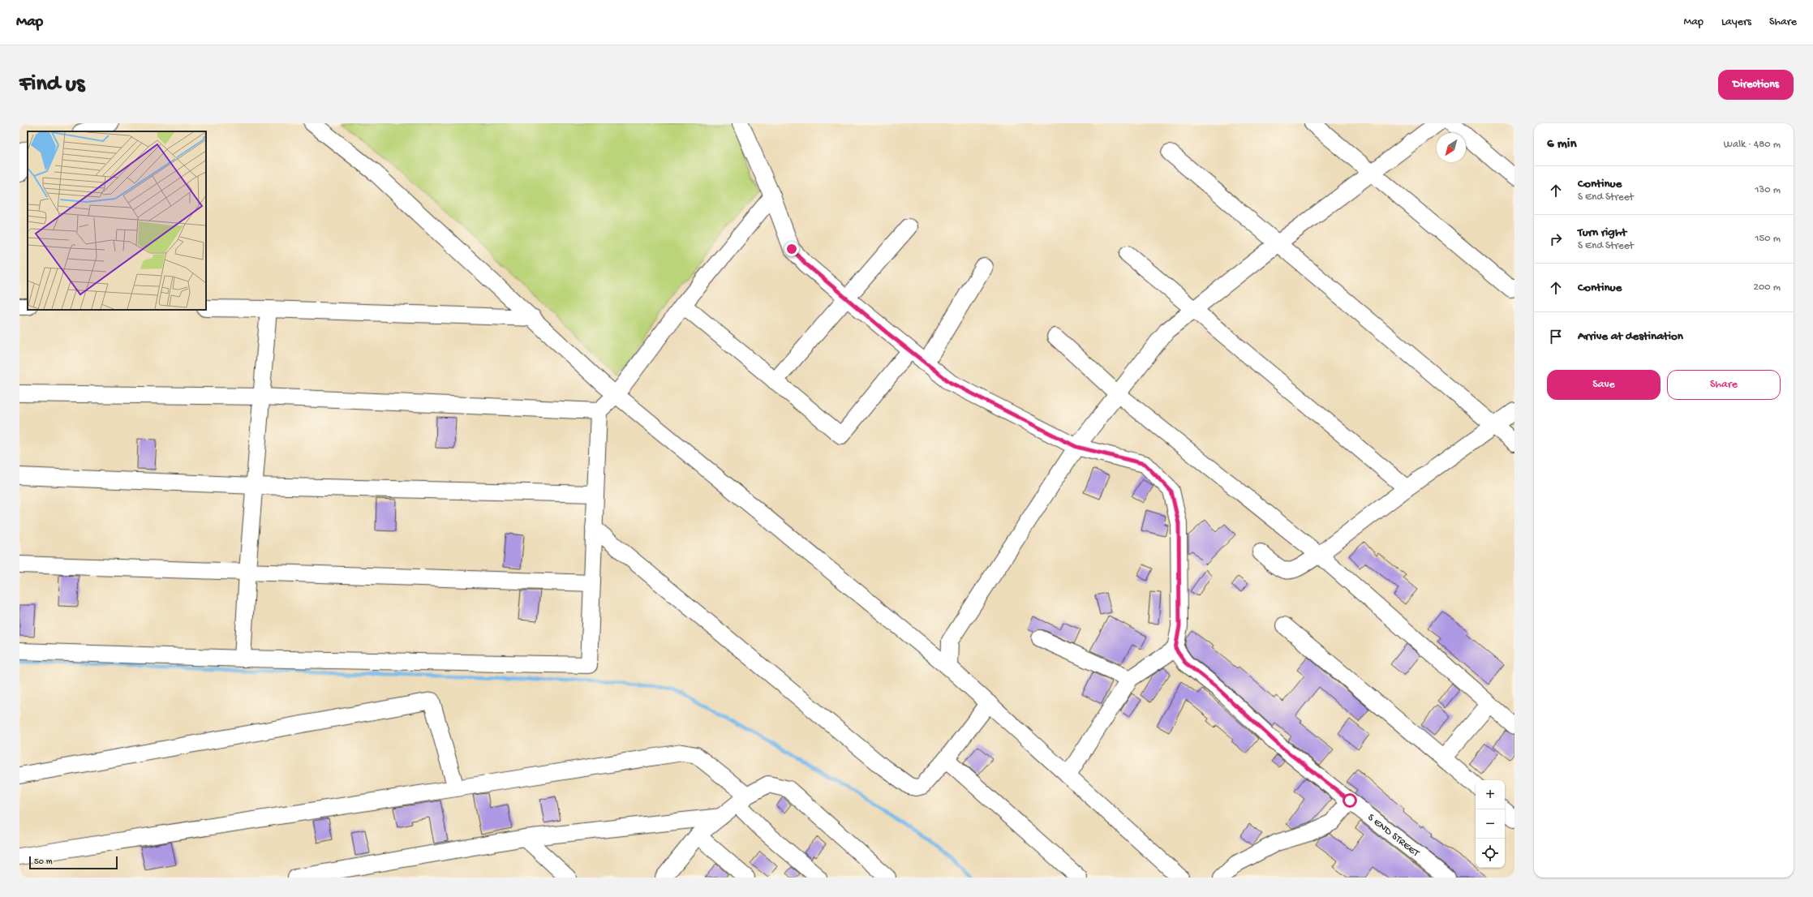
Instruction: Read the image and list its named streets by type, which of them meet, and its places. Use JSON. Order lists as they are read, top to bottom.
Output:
{
  "streets": {
    "street": ["S END STREET"]
  },
  "scale_bar": "50 m",
  "north": "bottom left",
  "page": {
    "header": "Map",
    "nav": ["Map", "Layers", "Share"],
    "buttons": [
      "Directions",
      ["Save", "Share"]
    ],
    "title": "Find us",
    "heading": ["6 min", "Walk · 480 m"],
    "list": [
      ["Continue", "S End Street", "130 m"],
      ["Turn right", "S End Street", "150 m"],
      ["Continue", "200 m"],
      "Arrive at destination"
    ],
    "map_buttons": ["+", "−"],
    "scale": "50 m"
  }
}
